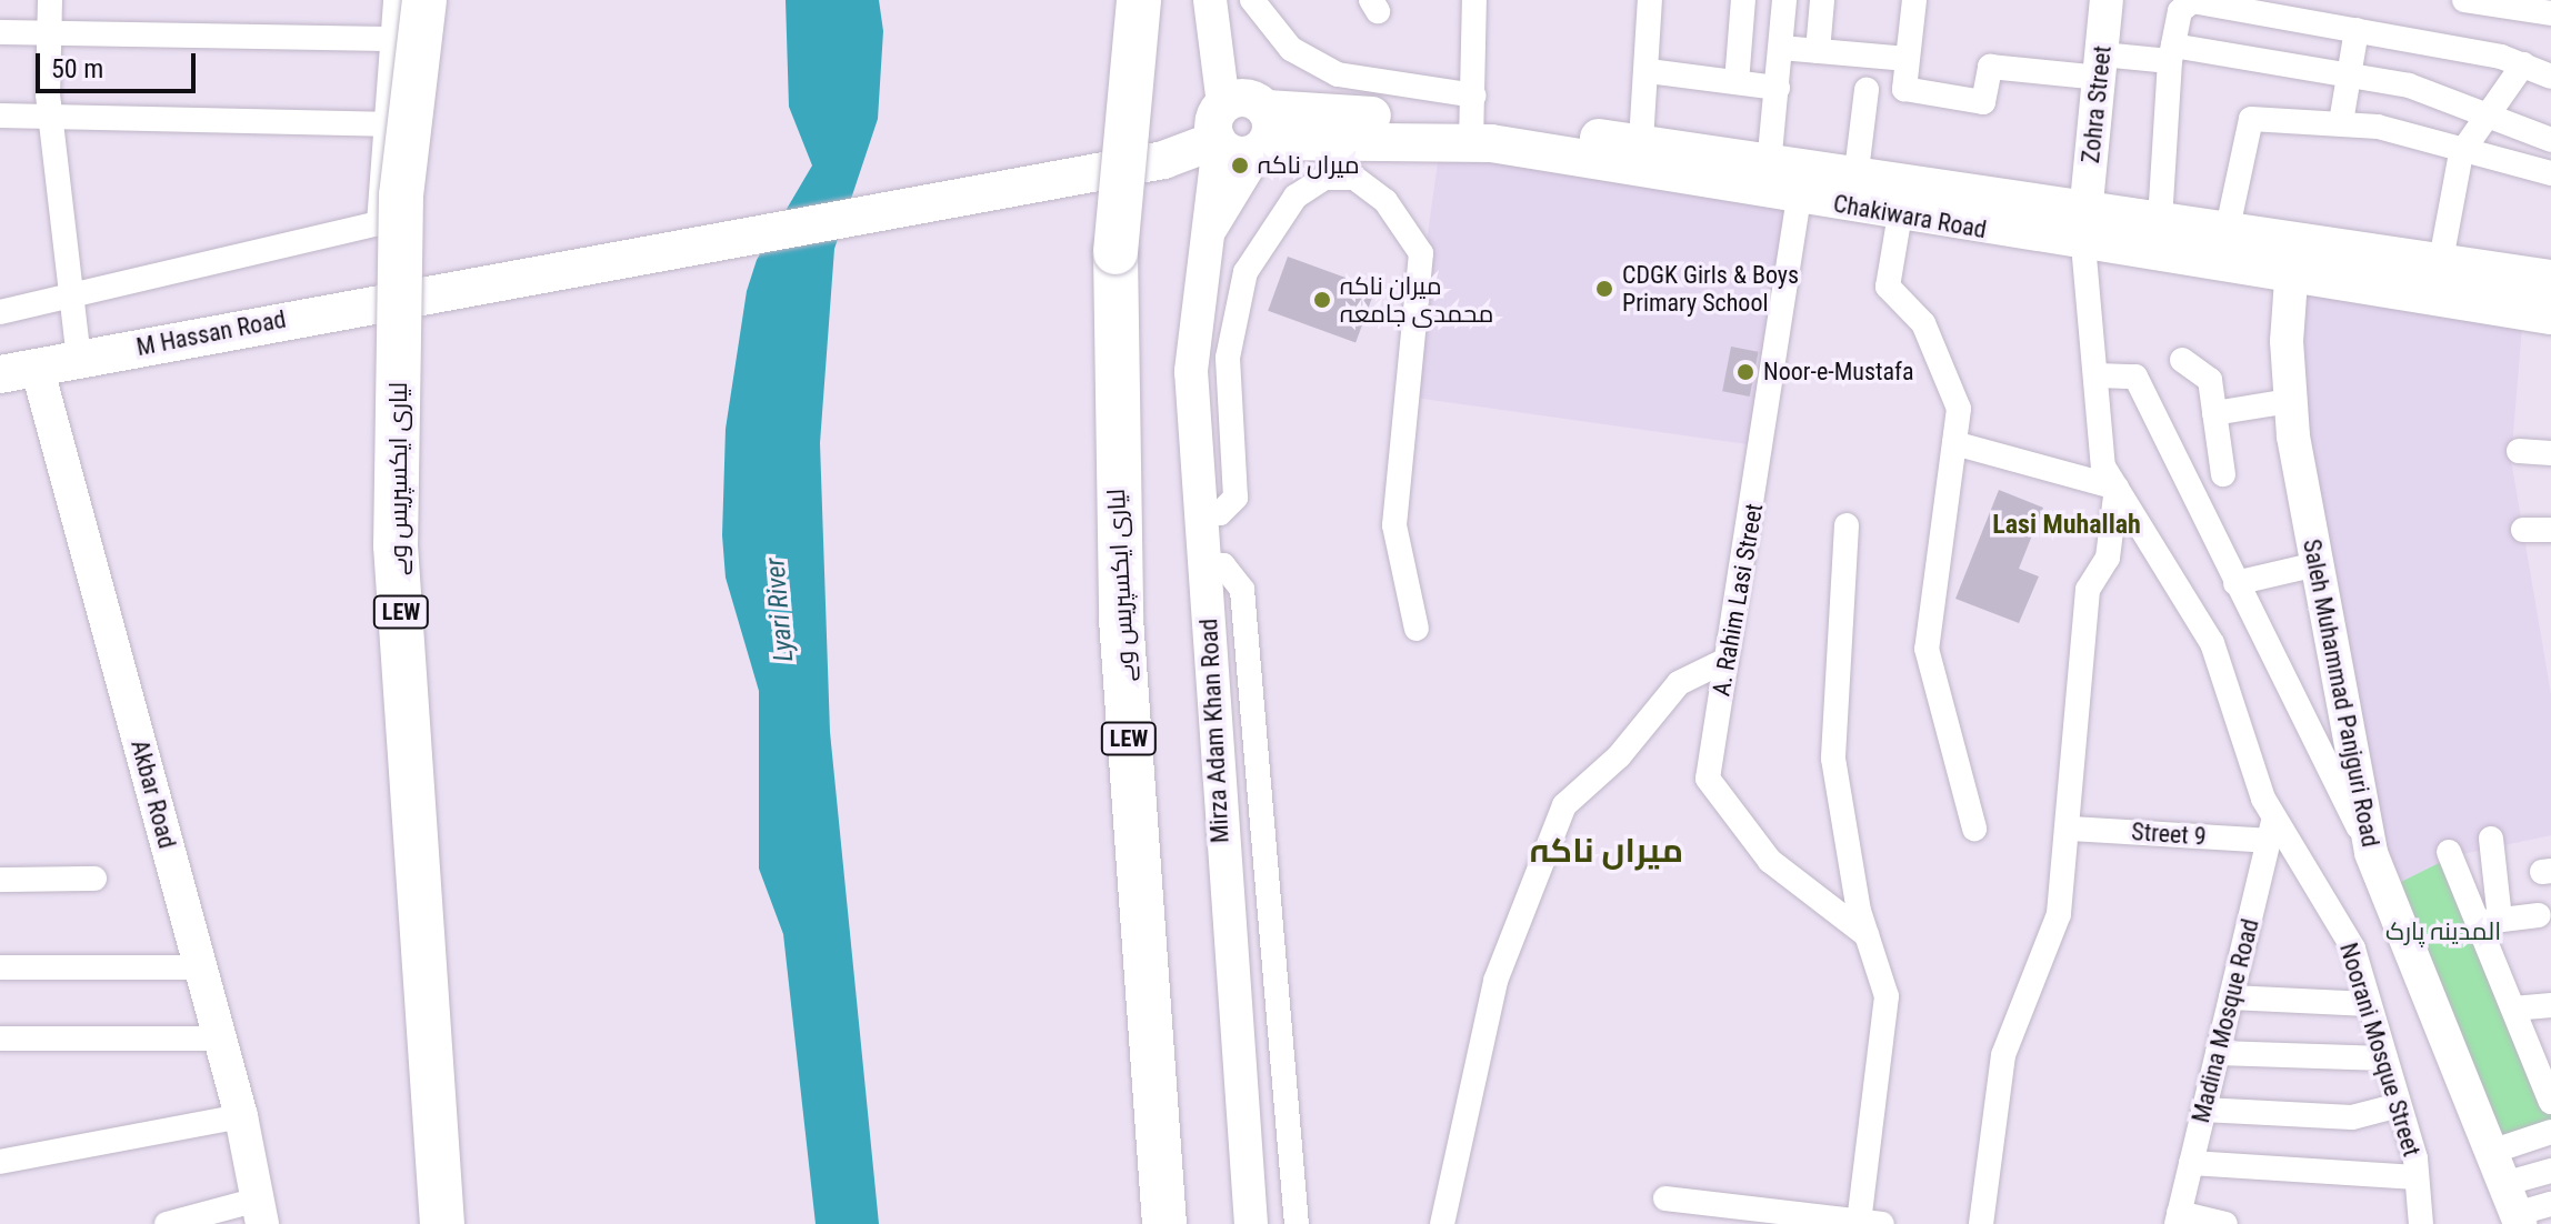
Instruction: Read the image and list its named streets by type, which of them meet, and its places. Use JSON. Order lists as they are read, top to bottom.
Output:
{
  "streets": {
    "highway": ["لیاری ایکسپریس وے", "LEW"],
    "main road": ["Chakiwara Road", "M Hassan Road"],
    "street": [
      "Zohra Street",
      "A. Rahim Lasi Street",
      "Saleh Muhammad Panjguri Road",
      "Mirza Adam Khan Road",
      "Akbar Road",
      "Street 9",
      "Madina Mosque Road",
      "Noorani Mosque Street"
    ]
  },
  "crossings": [
    ["Zohra Street", "Chakiwara Road"],
    ["Zohra Street", "Noorani Mosque Street"],
    ["Chakiwara Road", "A. Rahim Lasi Street"],
    ["Chakiwara Road", "Saleh Muhammad Panjguri Road"],
    ["Chakiwara Road", "Mirza Adam Khan Road"],
    ["Chakiwara Road", "Noorani Mosque Street"],
    ["M Hassan Road", "Mirza Adam Khan Road"],
    ["M Hassan Road", "Akbar Road"],
    ["Street 9", "Madina Mosque Road"],
    ["Street 9", "Noorani Mosque Street"],
    ["Madina Mosque Road", "Noorani Mosque Street"]
  ],
  "districts": ["Lasi Muhallah", "میراں ناکہ"],
  "water": ["Lyari River"],
  "parks": ["المدینہ پارک"],
  "places": [
    "میراں ناکہ",
    "CDGK Girls & Boys Primary School",
    "میران ناکہ محمدی جامعہ",
    "Noor-e-Mustafa"
  ],
  "scale_bar": "50 m"
}
